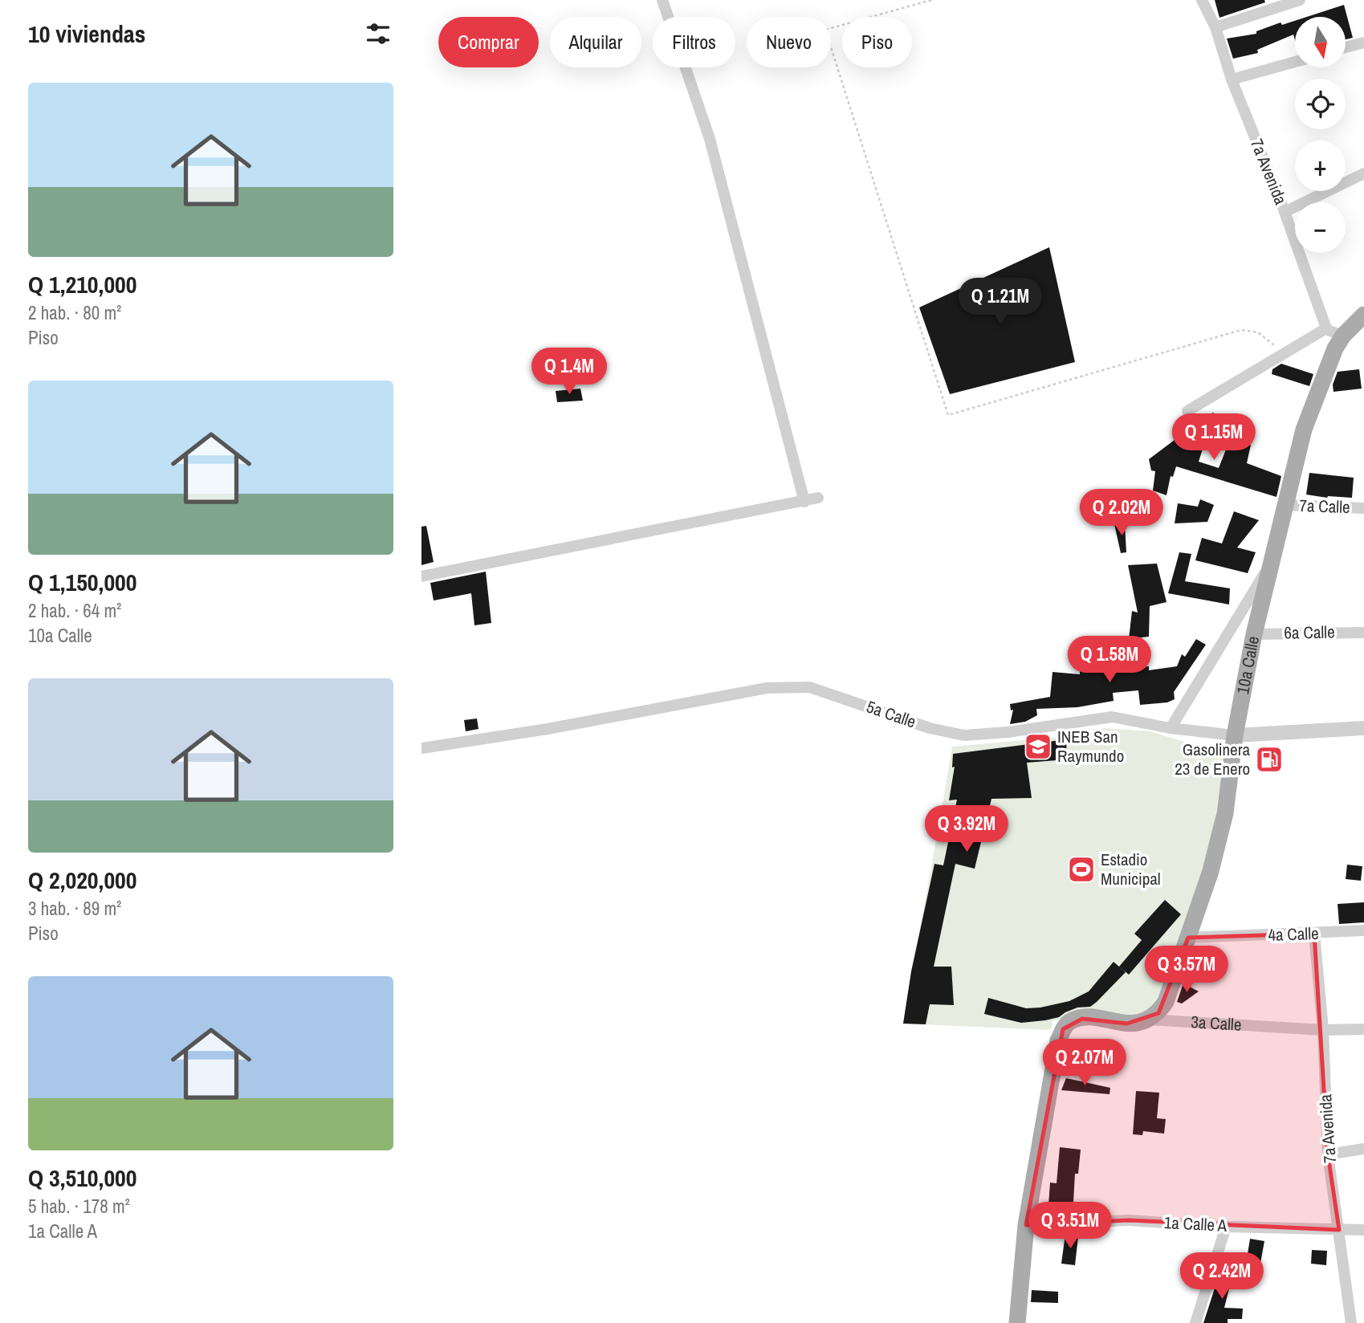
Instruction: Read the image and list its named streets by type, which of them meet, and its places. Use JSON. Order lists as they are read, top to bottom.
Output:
{
  "streets": {
    "main road": ["10a Calle", "3a Calle"],
    "street": [
      "7a Avenida",
      "7a Calle",
      "6a Calle",
      "5a Calle",
      "4a Calle",
      "1a Calle A"
    ]
  },
  "crossings": [
    ["7a Avenida", "4a Calle"],
    ["7a Avenida", "3a Calle"],
    ["7a Avenida", "1a Calle A"],
    ["7a Calle", "10a Calle"],
    ["6a Calle", "10a Calle"],
    ["10a Calle", "5a Calle"],
    ["10a Calle", "4a Calle"],
    ["10a Calle", "3a Calle"],
    ["3a Calle", "1a Calle A"]
  ],
  "places": {
    "school or university": ["INEB San Raymundo"],
    "fuel station": ["Gasolinera 23 de Enero"],
    "sports": ["Estadio Municipal"]
  },
  "north": "bottom",
  "page": {
    "heading": "10 viviendas",
    "map_buttons": ["+", "−"],
    "chip": [
      "Comprar",
      "Alquilar",
      "Filtros",
      "Nuevo",
      "Piso"
    ],
    "list": [
      {
        "name": "Q 1,210,000",
        "note": "2 hab. · 80 m² · Piso"
      },
      {
        "name": "Q 1,150,000",
        "note": "2 hab. · 64 m² · 10a Calle"
      },
      {
        "name": "Q 2,020,000",
        "note": "3 hab. · 89 m² · Piso"
      },
      {
        "name": "Q 3,510,000",
        "note": "5 hab. · 178 m² · 1a Calle A"
      }
    ],
    "price": [
      "Q 1.21M",
      "Q 1.4M",
      "Q 1.15M",
      "Q 2.02M",
      "Q 1.58M",
      "Q 3.92M",
      "Q 3.57M",
      "Q 2.07M",
      "Q 3.51M",
      "Q 2.42M"
    ]
  }
}
